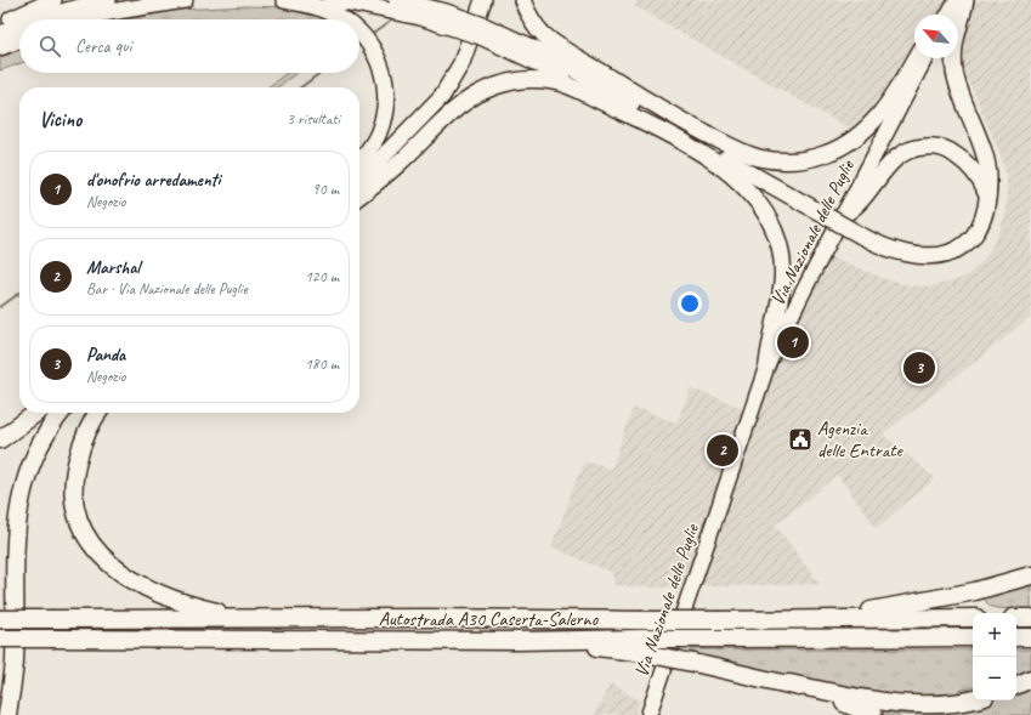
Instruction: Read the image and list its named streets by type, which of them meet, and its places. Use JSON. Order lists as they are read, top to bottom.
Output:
{
  "streets": {
    "highway": ["Autostrada A30 Caserta-Salerno"],
    "main road": ["Via Nazionale delle Puglie"]
  },
  "places": {
    "public building": ["Agenzia delle Entrate"]
  },
  "north": "top left",
  "page": {
    "search": "Cerca qui",
    "heading": ["Vicino", "3 risultati"],
    "list": [
      {
        "mark": "1",
        "name": "d'onofrio arredamenti",
        "note": "Negozio",
        "value": "90 m"
      },
      {
        "mark": "2",
        "name": "Marshal",
        "note": "Bar · Via Nazionale delle Puglie",
        "value": "120 m"
      },
      {
        "mark": "3",
        "name": "Panda",
        "note": "Negozio",
        "value": "180 m"
      }
    ],
    "pins": ["1", "3", "2"],
    "map_buttons": ["+", "−"]
  }
}
